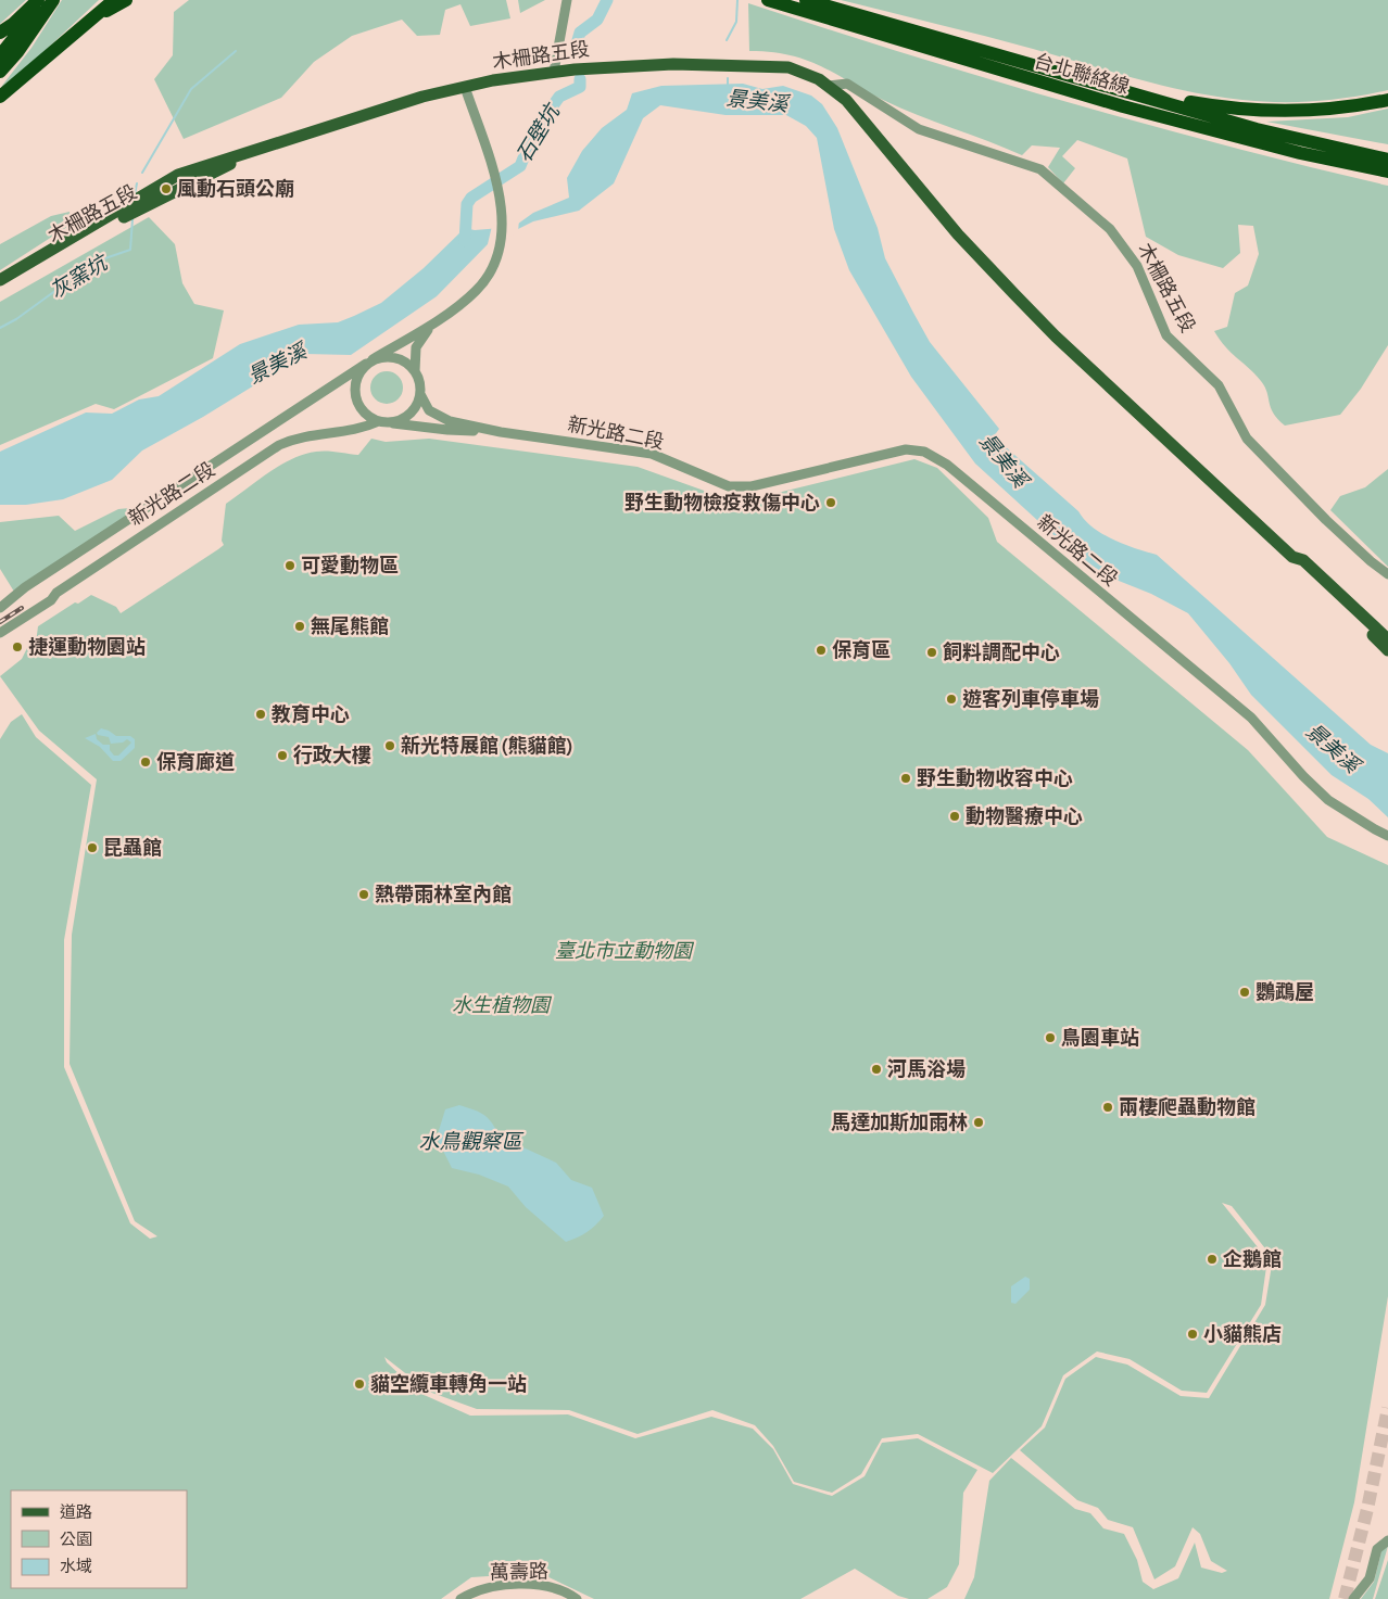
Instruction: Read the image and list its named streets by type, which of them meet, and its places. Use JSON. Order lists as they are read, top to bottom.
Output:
{
  "streets": {
    "highway": ["台北聯絡線"],
    "main road": ["木柵路五段"],
    "street": ["新光路二段", "萬壽路"]
  },
  "crossings": [
    ["木柵路五段", "新光路二段"]
  ],
  "water": [
    "景美溪",
    "石壁坑",
    "灰窯坑",
    "水鳥觀察區"
  ],
  "parks": ["臺北市立動物園", "水生植物園"],
  "places": [
    "風動石頭公廟",
    "野生動物檢疫救傷中心",
    "可愛動物區",
    "無尾熊館",
    "捷運動物園站",
    "保育區",
    "飼料調配中心",
    "遊客列車停車場",
    "教育中心",
    "新光特展館 (熊貓館)",
    "行政大樓",
    "保育廊道",
    "野生動物收容中心",
    "動物醫療中心",
    "昆蟲館",
    "熱帶雨林室內館",
    "鸚鵡屋",
    "鳥園車站",
    "河馬浴場",
    "兩棲爬蟲動物館",
    "馬達加斯加雨林",
    "企鵝館",
    "小貓熊店",
    "貓空纜車轉角一站"
  ],
  "legend": ["道路", "公園", "水域"]
}
